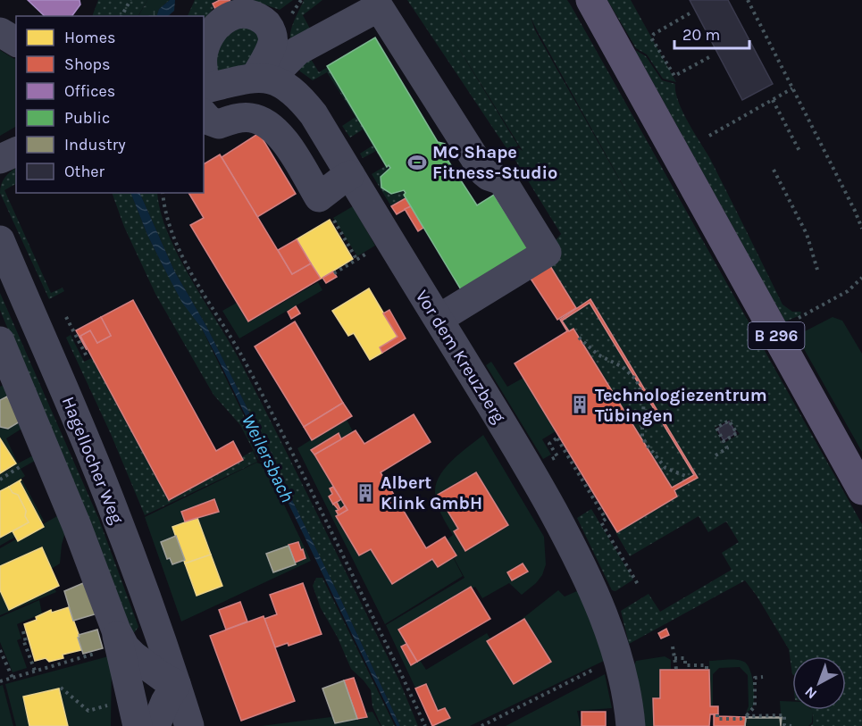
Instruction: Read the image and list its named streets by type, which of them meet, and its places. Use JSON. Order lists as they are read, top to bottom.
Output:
{
  "streets": {
    "main road": ["B 296"],
    "street": ["Vor dem Kreuzberg", "Hagellocher Weg"]
  },
  "water": ["Weilersbach"],
  "places": {
    "sports": ["MC Shape Fitness-Studio"],
    "building": ["Technologiezentrum Tübingen", "Albert Klink GmbH"]
  },
  "legend": [
    "Homes",
    "Shops",
    "Offices",
    "Public",
    "Industry",
    "Other"
  ],
  "scale_bar": "20 m",
  "north": "bottom left"
}
